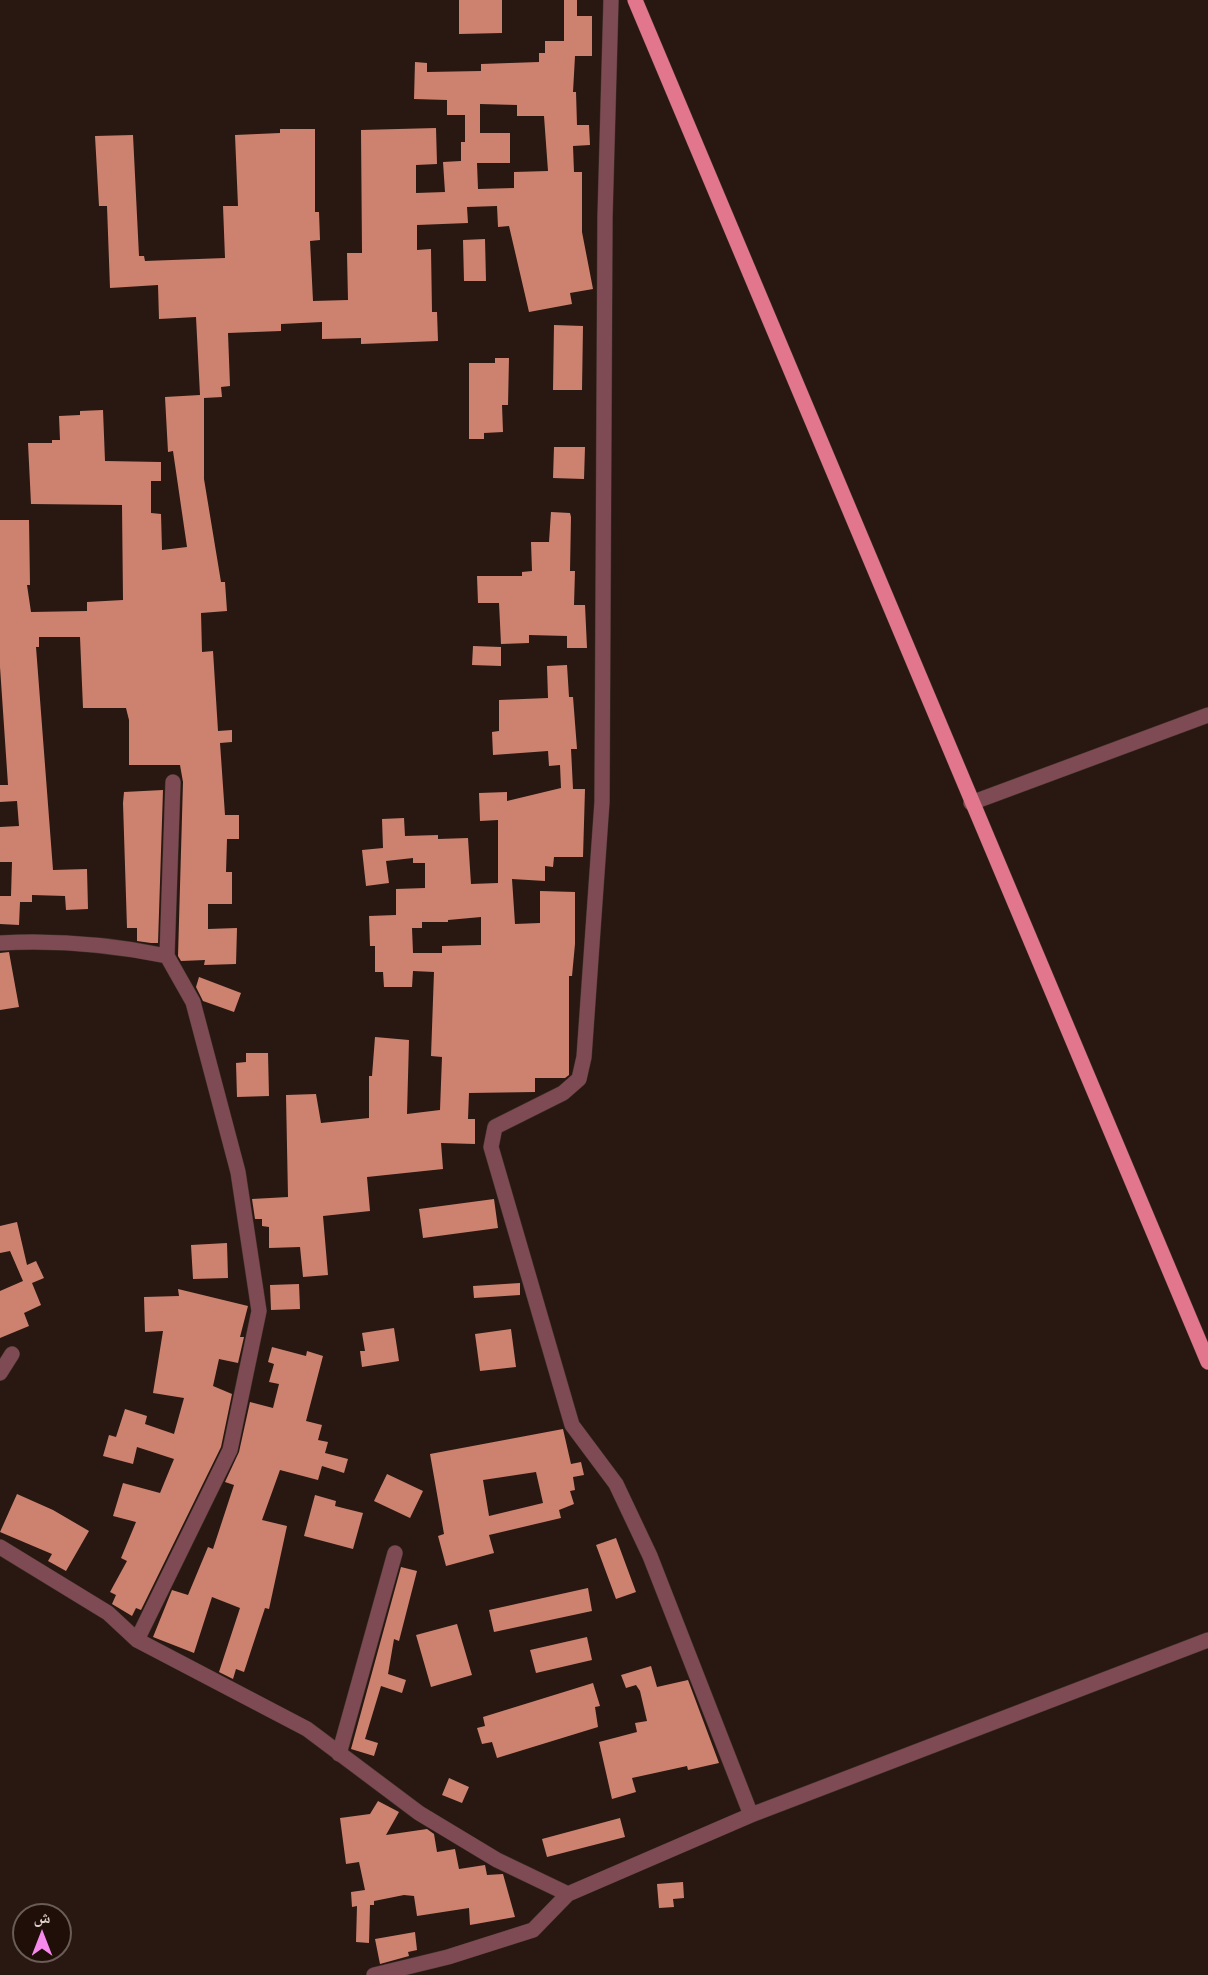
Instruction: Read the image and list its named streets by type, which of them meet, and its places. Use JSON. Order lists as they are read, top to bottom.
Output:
{
  "north": "top"
}
